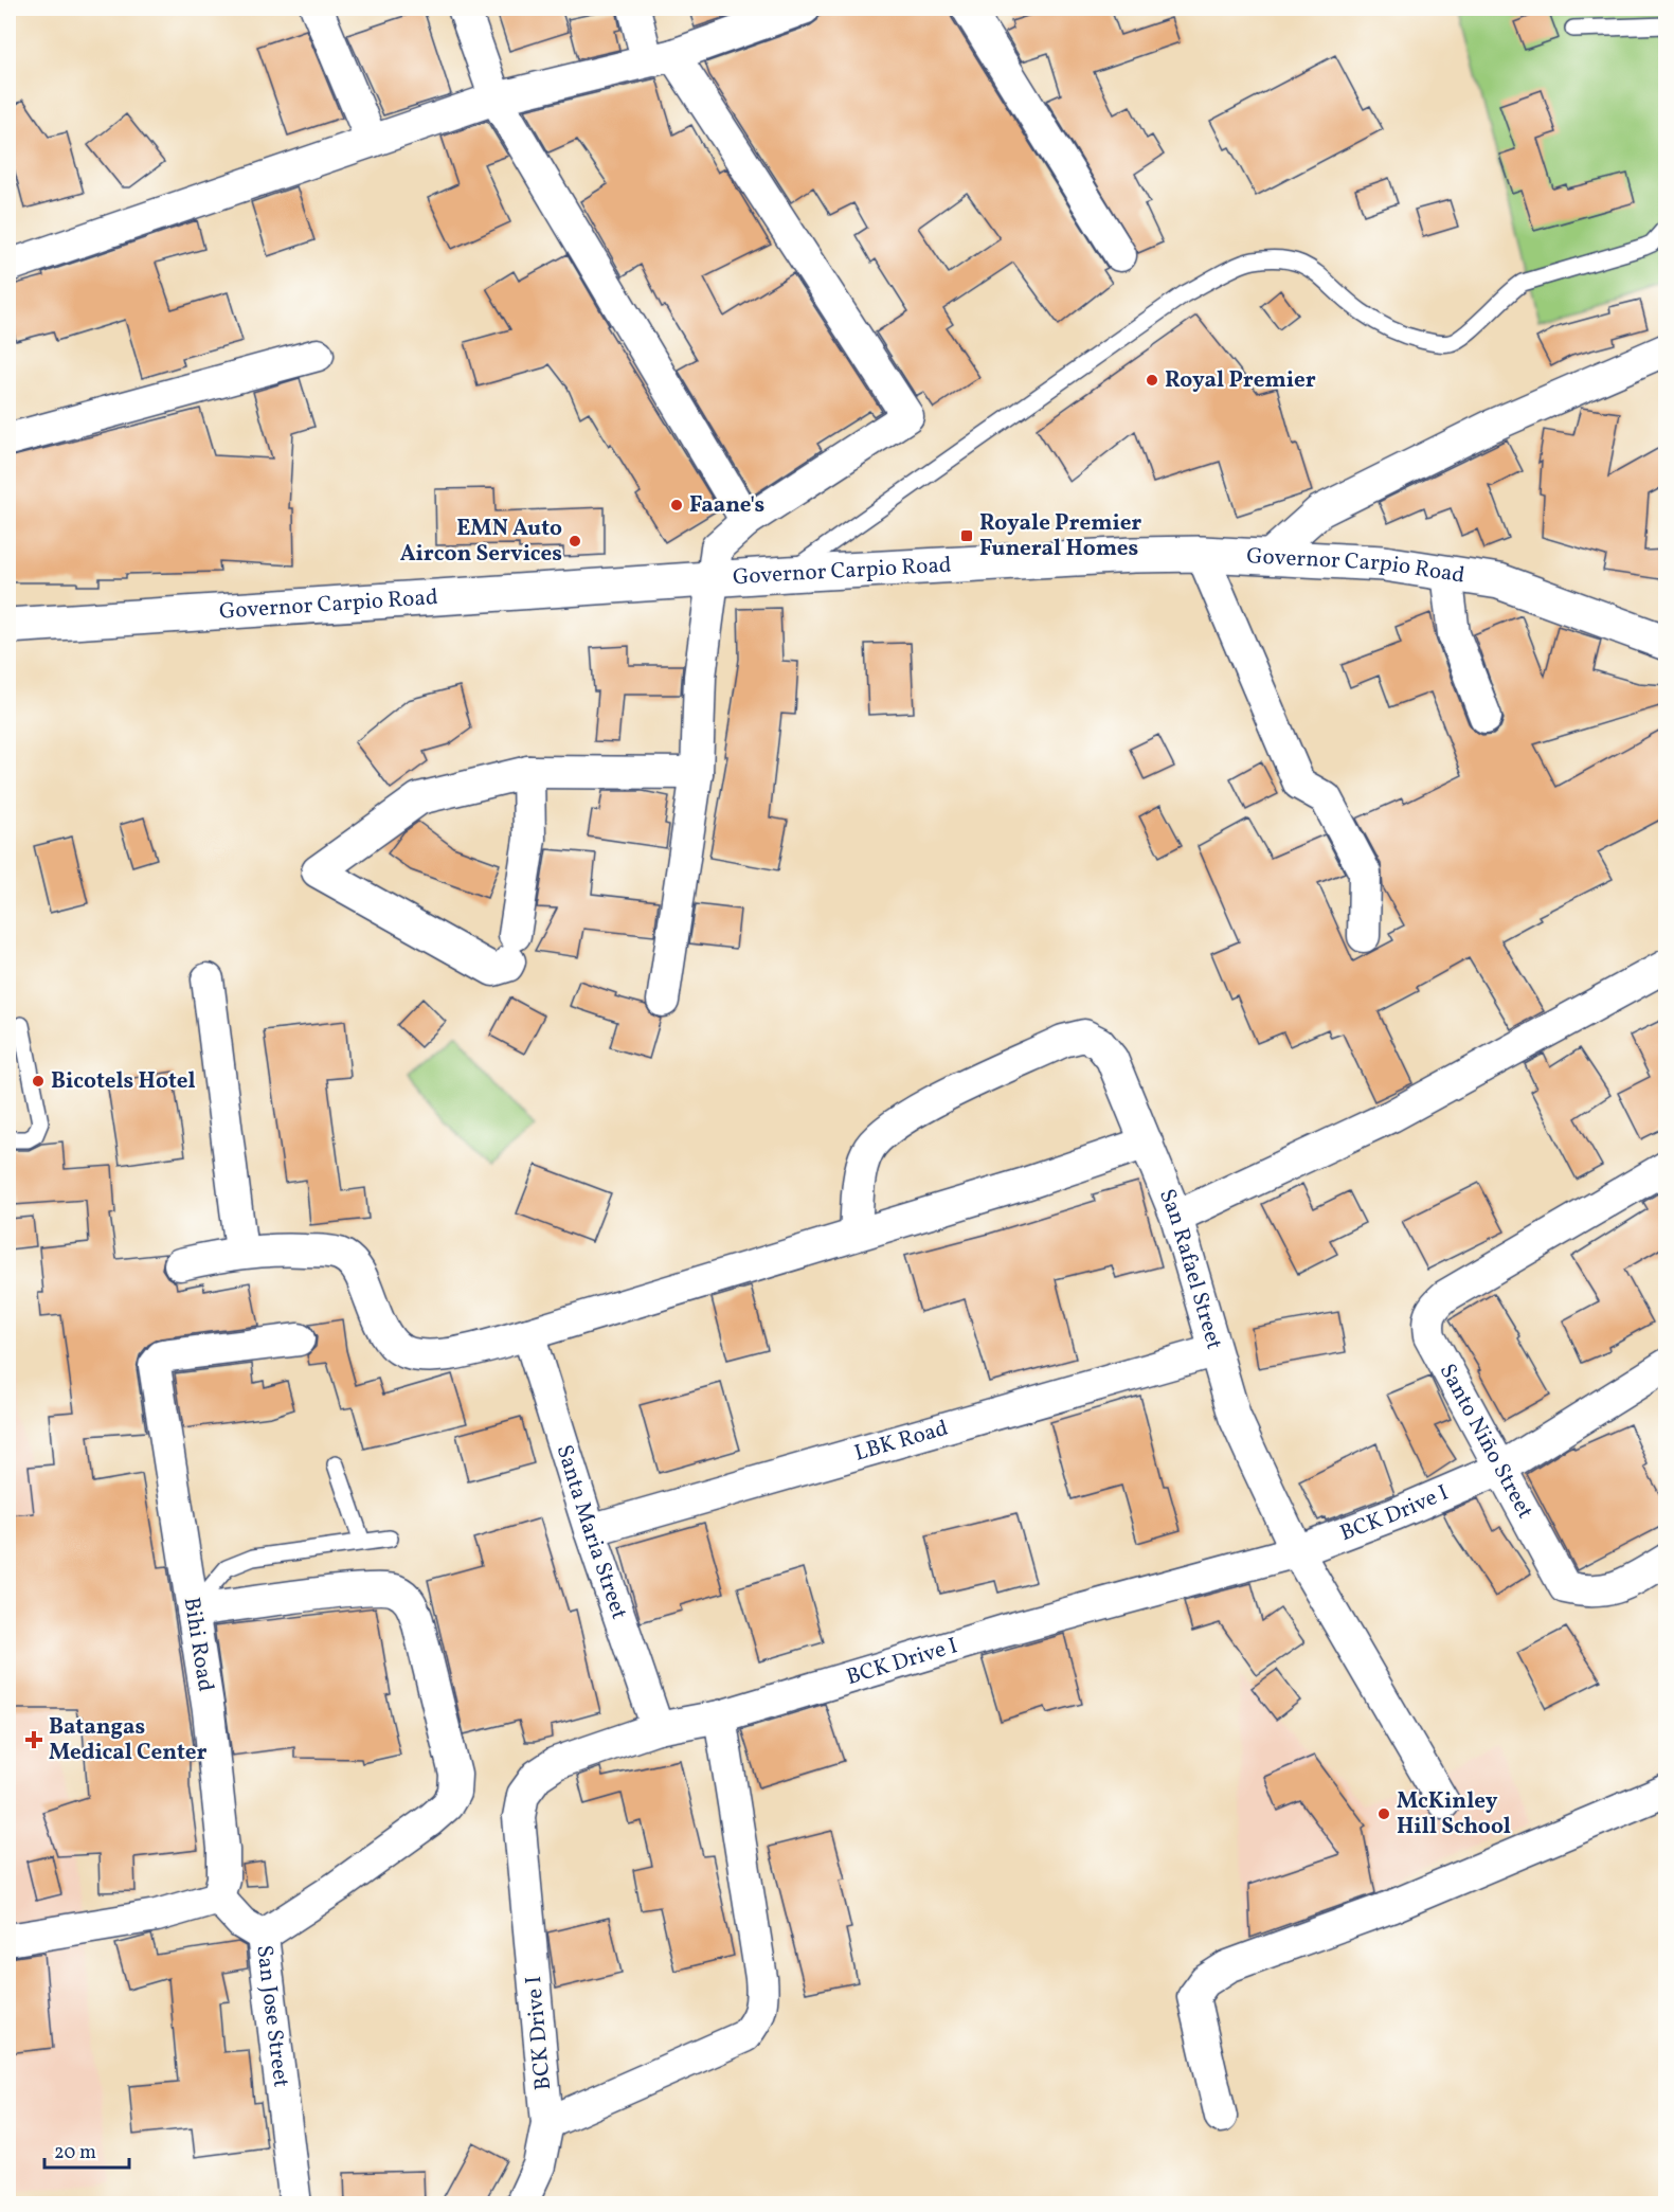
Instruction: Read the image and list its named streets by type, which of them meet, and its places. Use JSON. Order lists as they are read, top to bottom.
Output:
{
  "streets": {
    "main road": ["Governor Carpio Road"],
    "street": [
      "San Rafael Street",
      "LBK Road",
      "Santo Niño Street",
      "BCK Drive I",
      "Santa Maria Street",
      "Bihi Road",
      "San Jose Street"
    ]
  },
  "crossings": [
    ["San Rafael Street", "LBK Road"],
    ["San Rafael Street", "BCK Drive I"],
    ["LBK Road", "Santa Maria Street"],
    ["Santo Niño Street", "BCK Drive I"],
    ["BCK Drive I", "Santa Maria Street"],
    ["Bihi Road", "San Jose Street"]
  ],
  "places": {
    "other": [
      "Royal Premier",
      "Faane's",
      "EMN Auto Aircon Services",
      "Bicotels Hotel",
      "McKinley Hill School"
    ],
    "transit": ["Royale Premier Funeral Homes"],
    "health": ["Batangas Medical Center"]
  },
  "scale_bar": "20 m"
}
